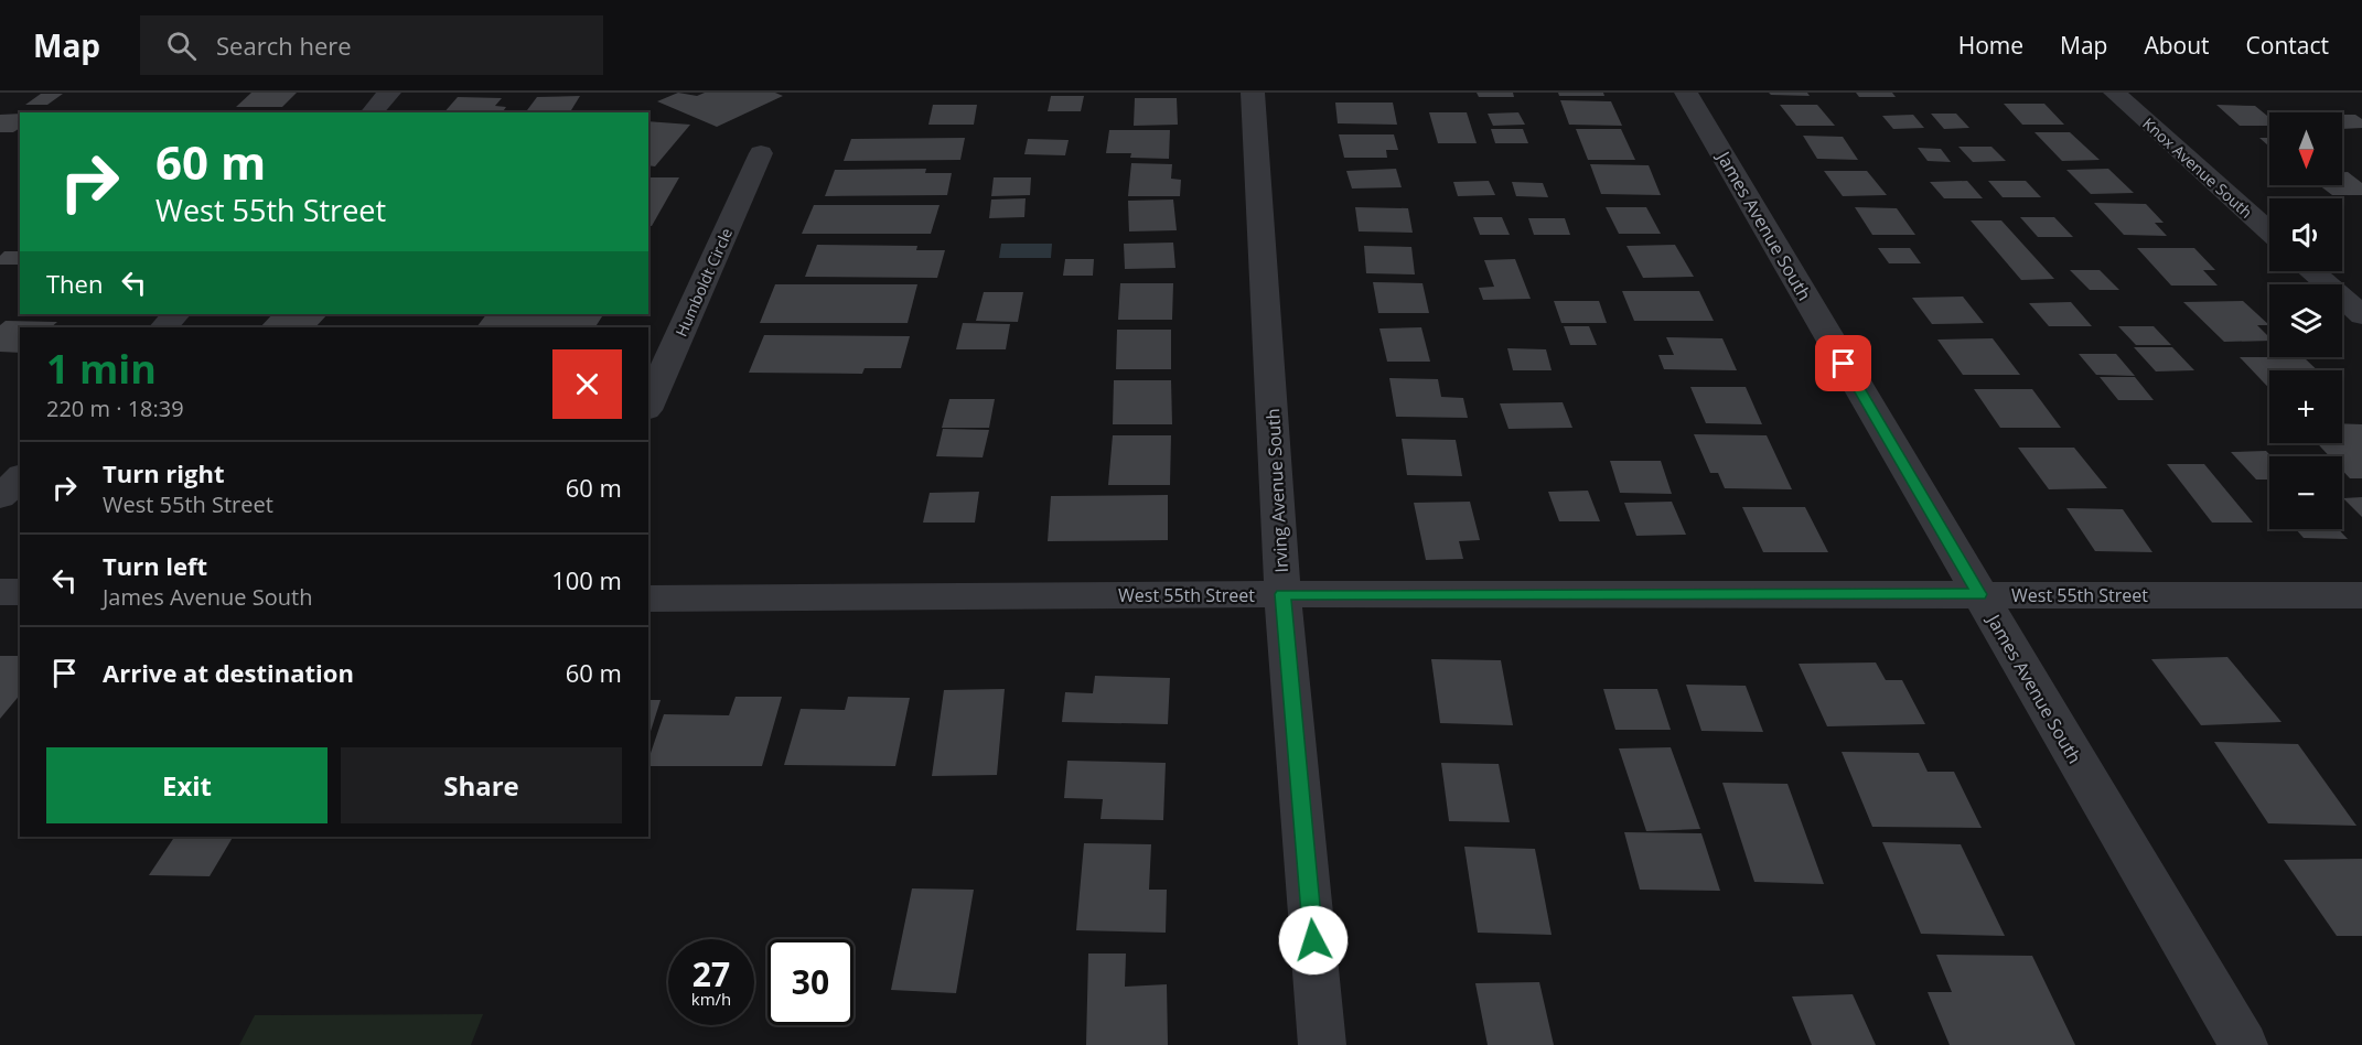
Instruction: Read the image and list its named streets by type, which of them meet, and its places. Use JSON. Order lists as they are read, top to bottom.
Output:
{
  "streets": {
    "street": [
      "Knox Avenue South",
      "James Avenue South",
      "Humboldt Circle",
      "Irving Avenue South",
      "West 55th Street"
    ]
  },
  "crossings": [
    ["James Avenue South", "West 55th Street"],
    ["Irving Avenue South", "West 55th Street"]
  ],
  "north": "bottom",
  "page": {
    "header": "Map",
    "search": "Search here",
    "nav": [
      "Home",
      "Map",
      "About",
      "Contact"
    ],
    "map_buttons": ["+", "−"],
    "turn": ["60 m", "West 55th Street"],
    "then": "Then",
    "heading": ["1 min", "220 m · 18:39"],
    "list": [
      {
        "name": "Turn right",
        "note": "West 55th Street",
        "value": "60 m"
      },
      {
        "name": "Turn left",
        "note": "James Avenue South",
        "value": "100 m"
      },
      {
        "name": "Arrive at destination",
        "value": "60 m"
      }
    ],
    "buttons": ["Exit", "Share"],
    "speed": "27 km/h",
    "limit": "30"
  }
}
